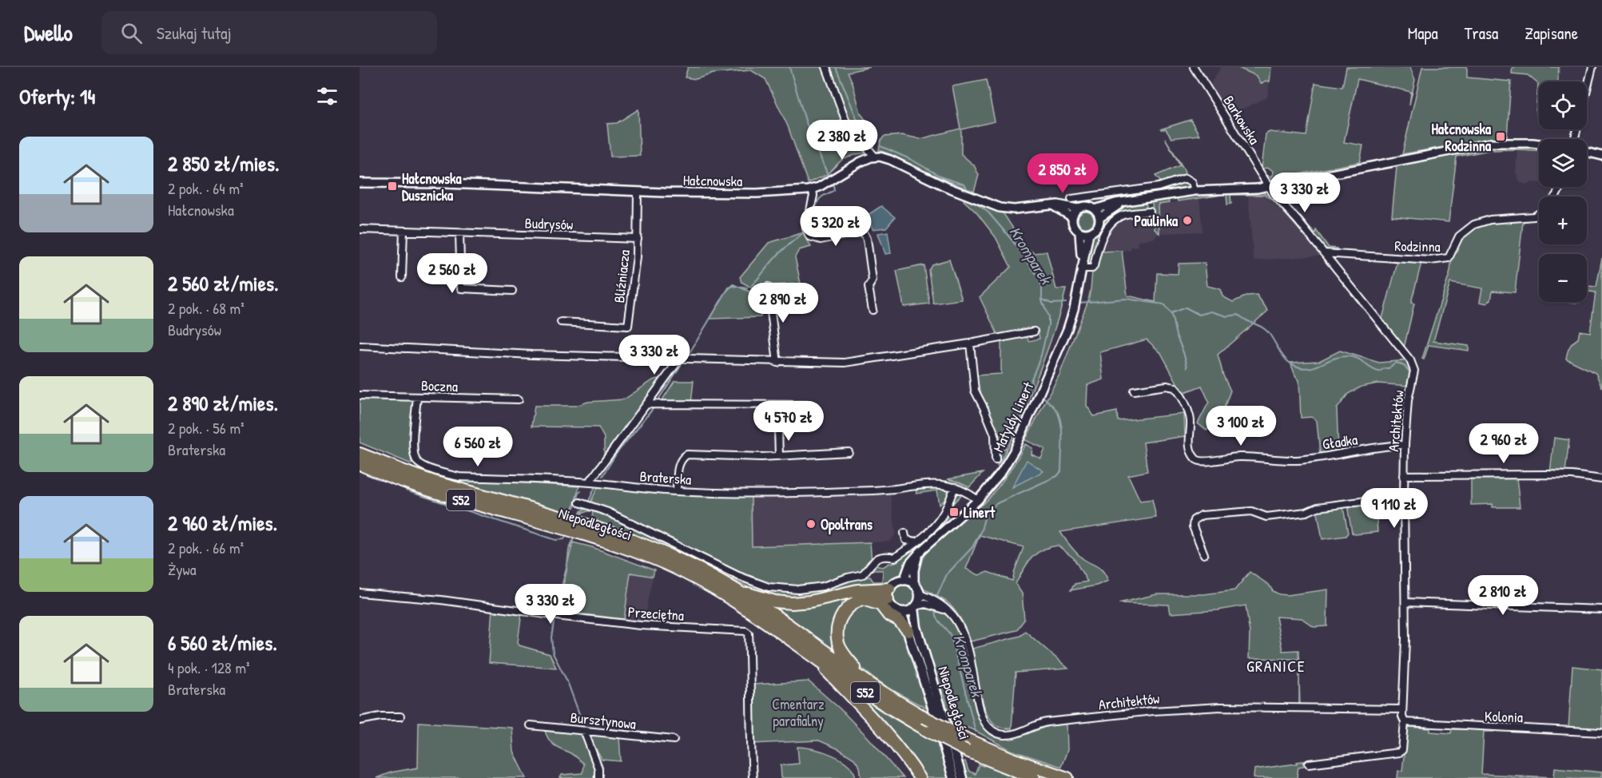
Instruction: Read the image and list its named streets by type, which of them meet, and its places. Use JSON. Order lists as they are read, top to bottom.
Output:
{
  "streets": {
    "highway": ["S52", "Niepodległości"],
    "street": [
      "Barkowska",
      "Hałcnowska",
      "Budrysów",
      "Rodzinna",
      "Bliźniacza",
      "Boczna",
      "Matyldy Linert",
      "Architektów",
      "Gładka",
      "Braterska",
      "Przeciętna",
      "Kolonia",
      "Bursztynowa"
    ]
  },
  "crossings": [
    ["Barkowska", "Architektów"],
    ["Hałcnowska", "Bliźniacza"],
    ["Budrysów", "Bliźniacza"],
    ["Rodzinna", "Architektów"],
    ["Boczna", "Braterska"],
    ["Matyldy Linert", "Architektów"],
    ["Matyldy Linert", "Braterska"],
    ["Matyldy Linert", "Niepodległości"],
    ["Architektów", "Gładka"],
    ["Architektów", "Niepodległości"],
    ["Architektów", "Kolonia"],
    ["S52", "Niepodległości"]
  ],
  "districts": ["GRANICE"],
  "water": ["Kromparek"],
  "parks": ["Cmentarz parafialny"],
  "places": {
    "transit": ["Hałcnowska Rodzinna", "Hałcnowska Dusznicka", "Linert"],
    "other": ["Paulinka", "Opoltrans"]
  },
  "page": {
    "header": "Dwello",
    "search": "Szukaj tutaj",
    "nav": ["Mapa", "Trasa", "Zapisane"],
    "heading": "Oferty: 14",
    "map_buttons": ["+", "−"],
    "price": [
      "2 380 zł",
      "2 850 zł",
      "3 330 zł",
      "5 320 zł",
      "2 560 zł",
      "2 890 zł",
      "3 330 zł",
      "4 570 zł",
      "3 100 zł",
      "2 960 zł",
      "6 560 zł",
      "9 110 zł",
      "2 810 zł",
      "3 330 zł"
    ],
    "list": [
      {
        "name": "2 850 zł/mies.",
        "note": "2 pok. · 64 m² · Hałcnowska"
      },
      {
        "name": "2 560 zł/mies.",
        "note": "2 pok. · 68 m² · Budrysów"
      },
      {
        "name": "2 890 zł/mies.",
        "note": "2 pok. · 56 m² · Braterska"
      },
      {
        "name": "2 960 zł/mies.",
        "note": "2 pok. · 66 m² · Żywa"
      },
      {
        "name": "6 560 zł/mies.",
        "note": "4 pok. · 128 m² · Braterska"
      }
    ]
  }
}
